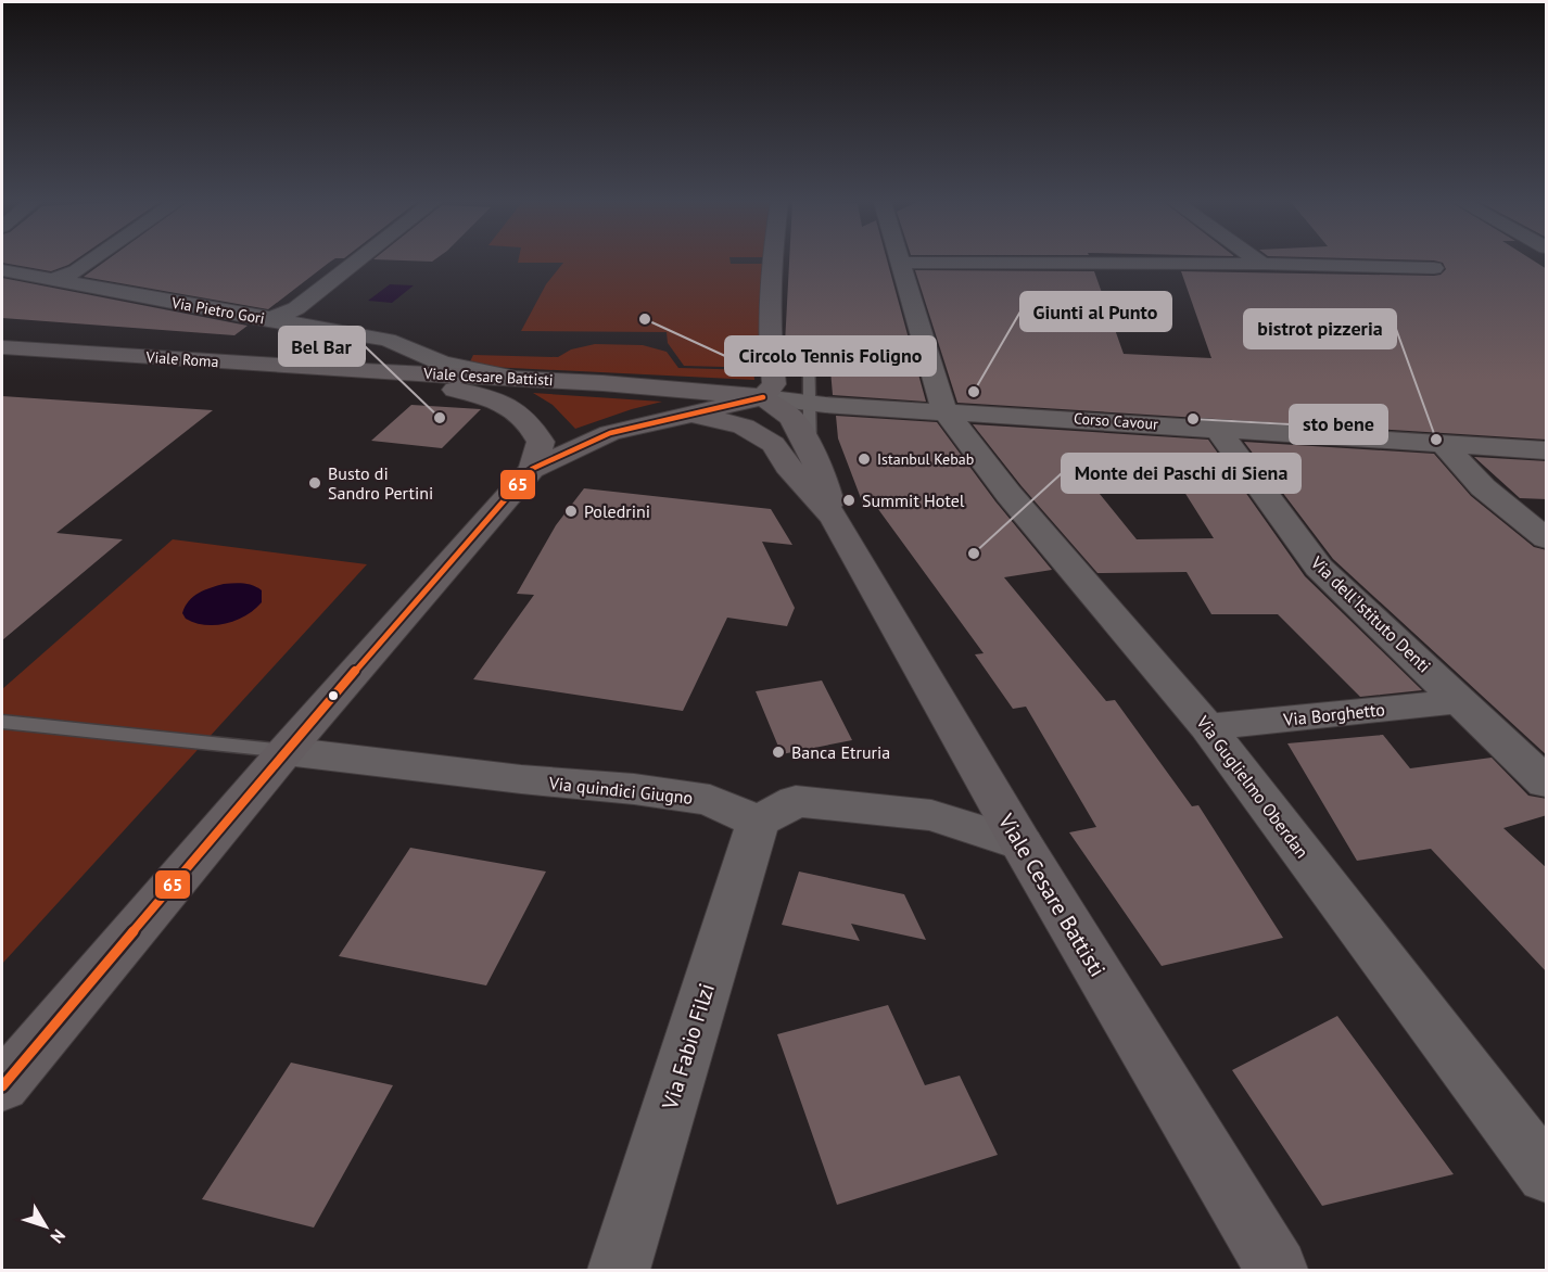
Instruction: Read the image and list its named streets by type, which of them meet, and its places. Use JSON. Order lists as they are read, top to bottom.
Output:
{
  "streets": {
    "main road": ["Viale Roma", "Viale Cesare Battisti"],
    "street": [
      "Via Pietro Gori",
      "Corso Cavour",
      "Via dell'Istituto Denti",
      "Via Borghetto",
      "Via Guglielmo Oberdan",
      "Via quindici Giugno",
      "Via Fabio Filzi"
    ]
  },
  "crossings": [
    ["Via Pietro Gori", "Viale Cesare Battisti"],
    ["Viale Roma", "Viale Cesare Battisti"],
    ["Viale Cesare Battisti", "Corso Cavour"],
    ["Corso Cavour", "Via dell'Istituto Denti"],
    ["Corso Cavour", "Via Guglielmo Oberdan"],
    ["Via dell'Istituto Denti", "Via Borghetto"],
    ["Via Borghetto", "Via Guglielmo Oberdan"],
    ["Via quindici Giugno", "Via Fabio Filzi"]
  ],
  "places": [
    "Circolo Tennis Foligno",
    "Giunti al Punto",
    "Bel Bar",
    "sto bene",
    "bistrot pizzeria",
    "Istanbul Kebab",
    "Busto di Sandro Pertini",
    "Summit Hotel",
    "Poledrini",
    "Monte dei Paschi di Siena",
    "Banca Etruria"
  ],
  "lines": ["transit line 65"],
  "north": "bottom right"
}
